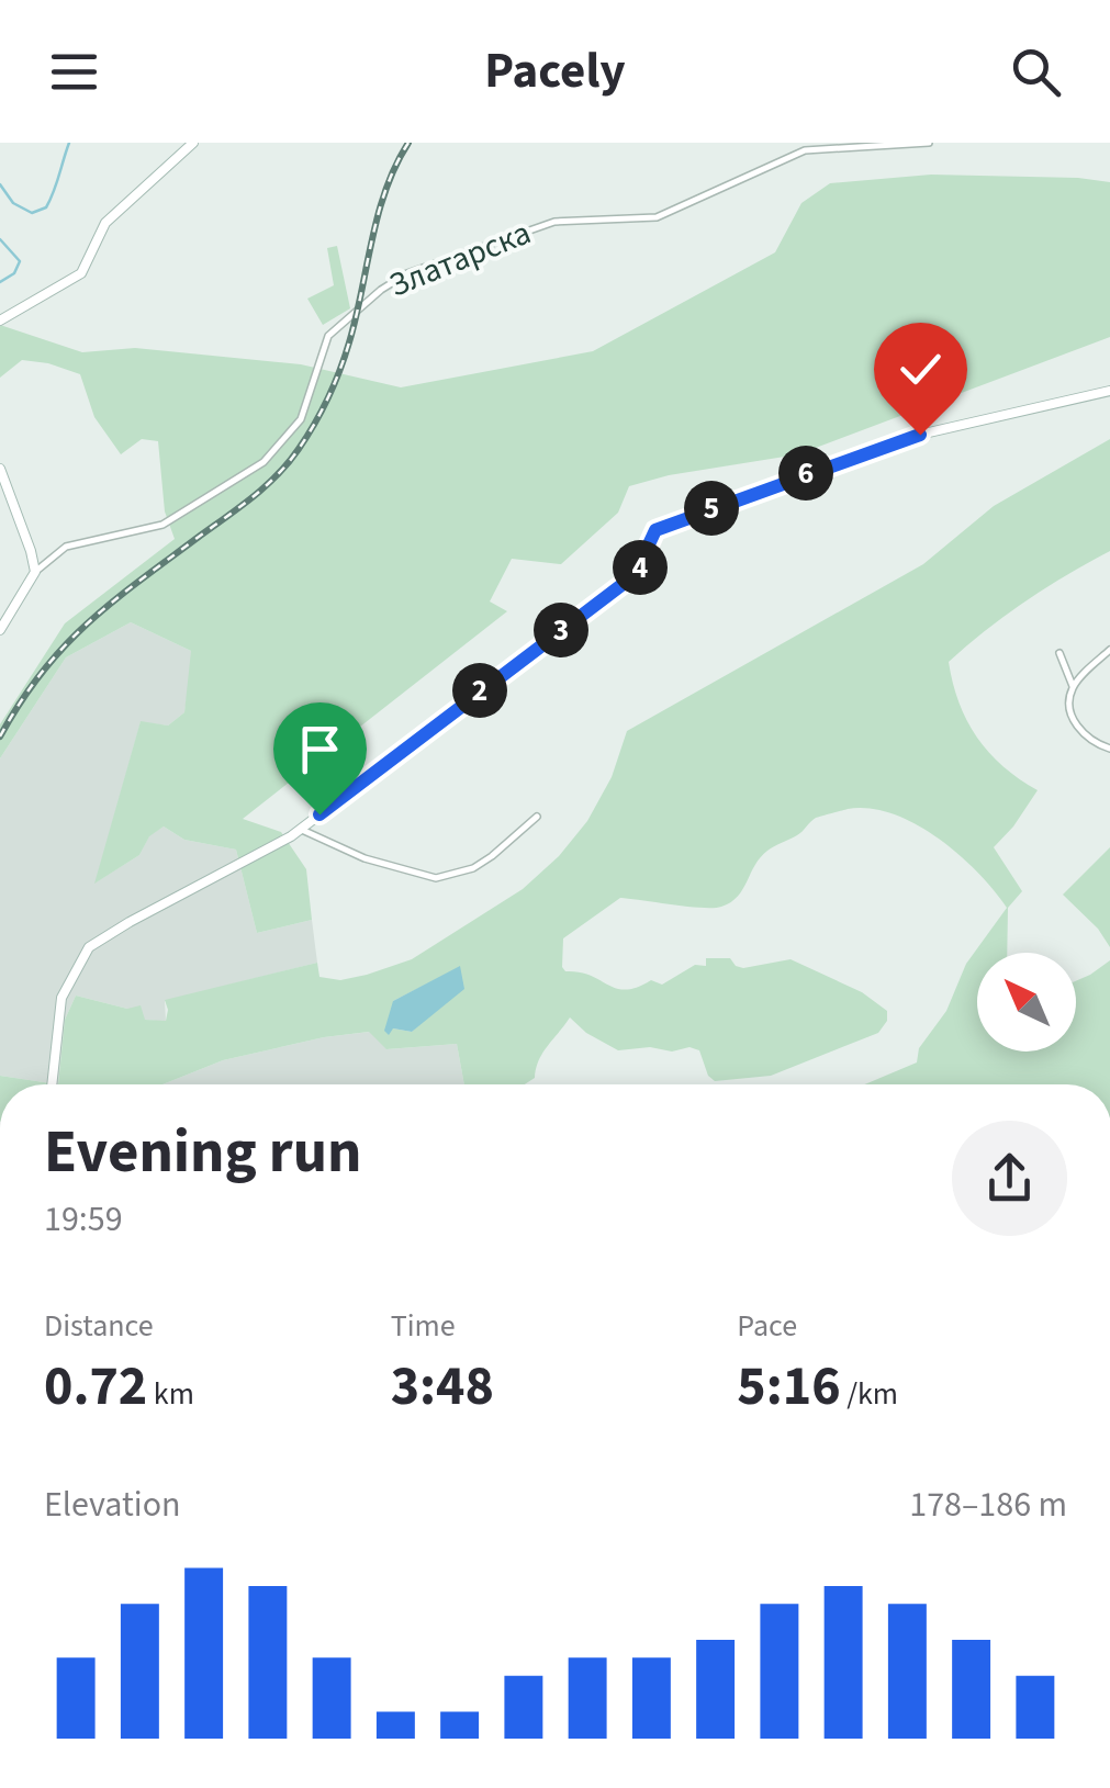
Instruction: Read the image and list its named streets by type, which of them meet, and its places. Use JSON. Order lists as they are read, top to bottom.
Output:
{
  "streets": {
    "street": ["Златарска"]
  },
  "north": "top left",
  "page": {
    "header": "Pacely",
    "pins": [
      "6",
      "5",
      "4",
      "3",
      "2"
    ],
    "heading": ["Evening run", "19:59"],
    "stats": [
      ["Distance", "0.72 km"],
      ["Time", "3:48"],
      ["Pace", "5:16 /km"]
    ],
    "chart": ["Elevation", "178–186 m"]
  }
}
